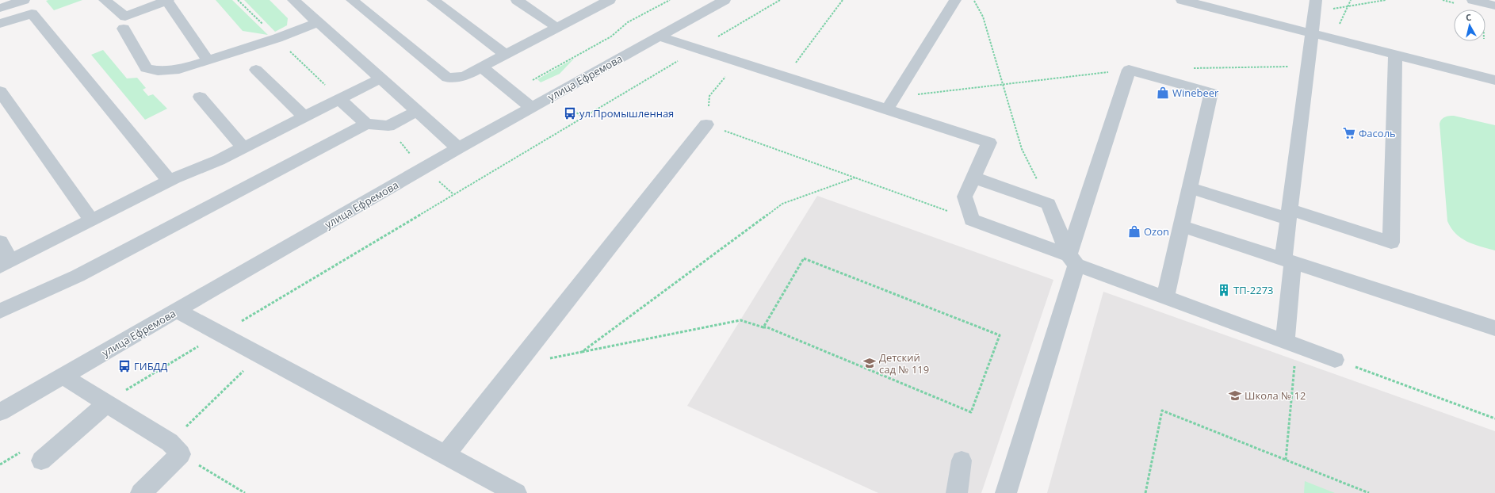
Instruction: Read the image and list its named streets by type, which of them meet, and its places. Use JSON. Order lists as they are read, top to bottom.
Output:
{
  "streets": {
    "street": ["улица Ефремова"]
  },
  "places": {
    "shop": ["Winebeer", "Ozon"],
    "bus stop": ["ул.Промышленная", "ГИБДД"],
    "supermarket": ["Фасоль"],
    "building": ["ТП-2273"],
    "school or university": ["Детский сад № 119", "Школа № 12"]
  },
  "north": "top"
}
